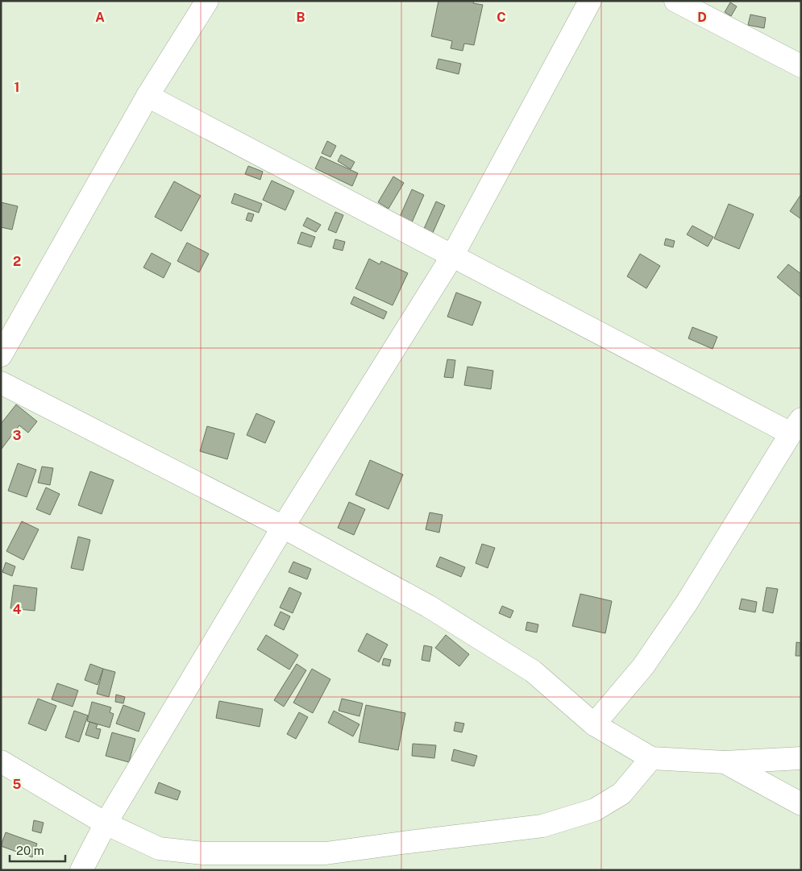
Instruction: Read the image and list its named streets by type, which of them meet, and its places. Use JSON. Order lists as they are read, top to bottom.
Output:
{
  "scale_bar": "20 m",
  "grid": {
    "columns": [
      "A",
      "B",
      "C",
      "D"
    ],
    "rows": [
      "1",
      "2",
      "3",
      "4",
      "5"
    ]
  }
}
